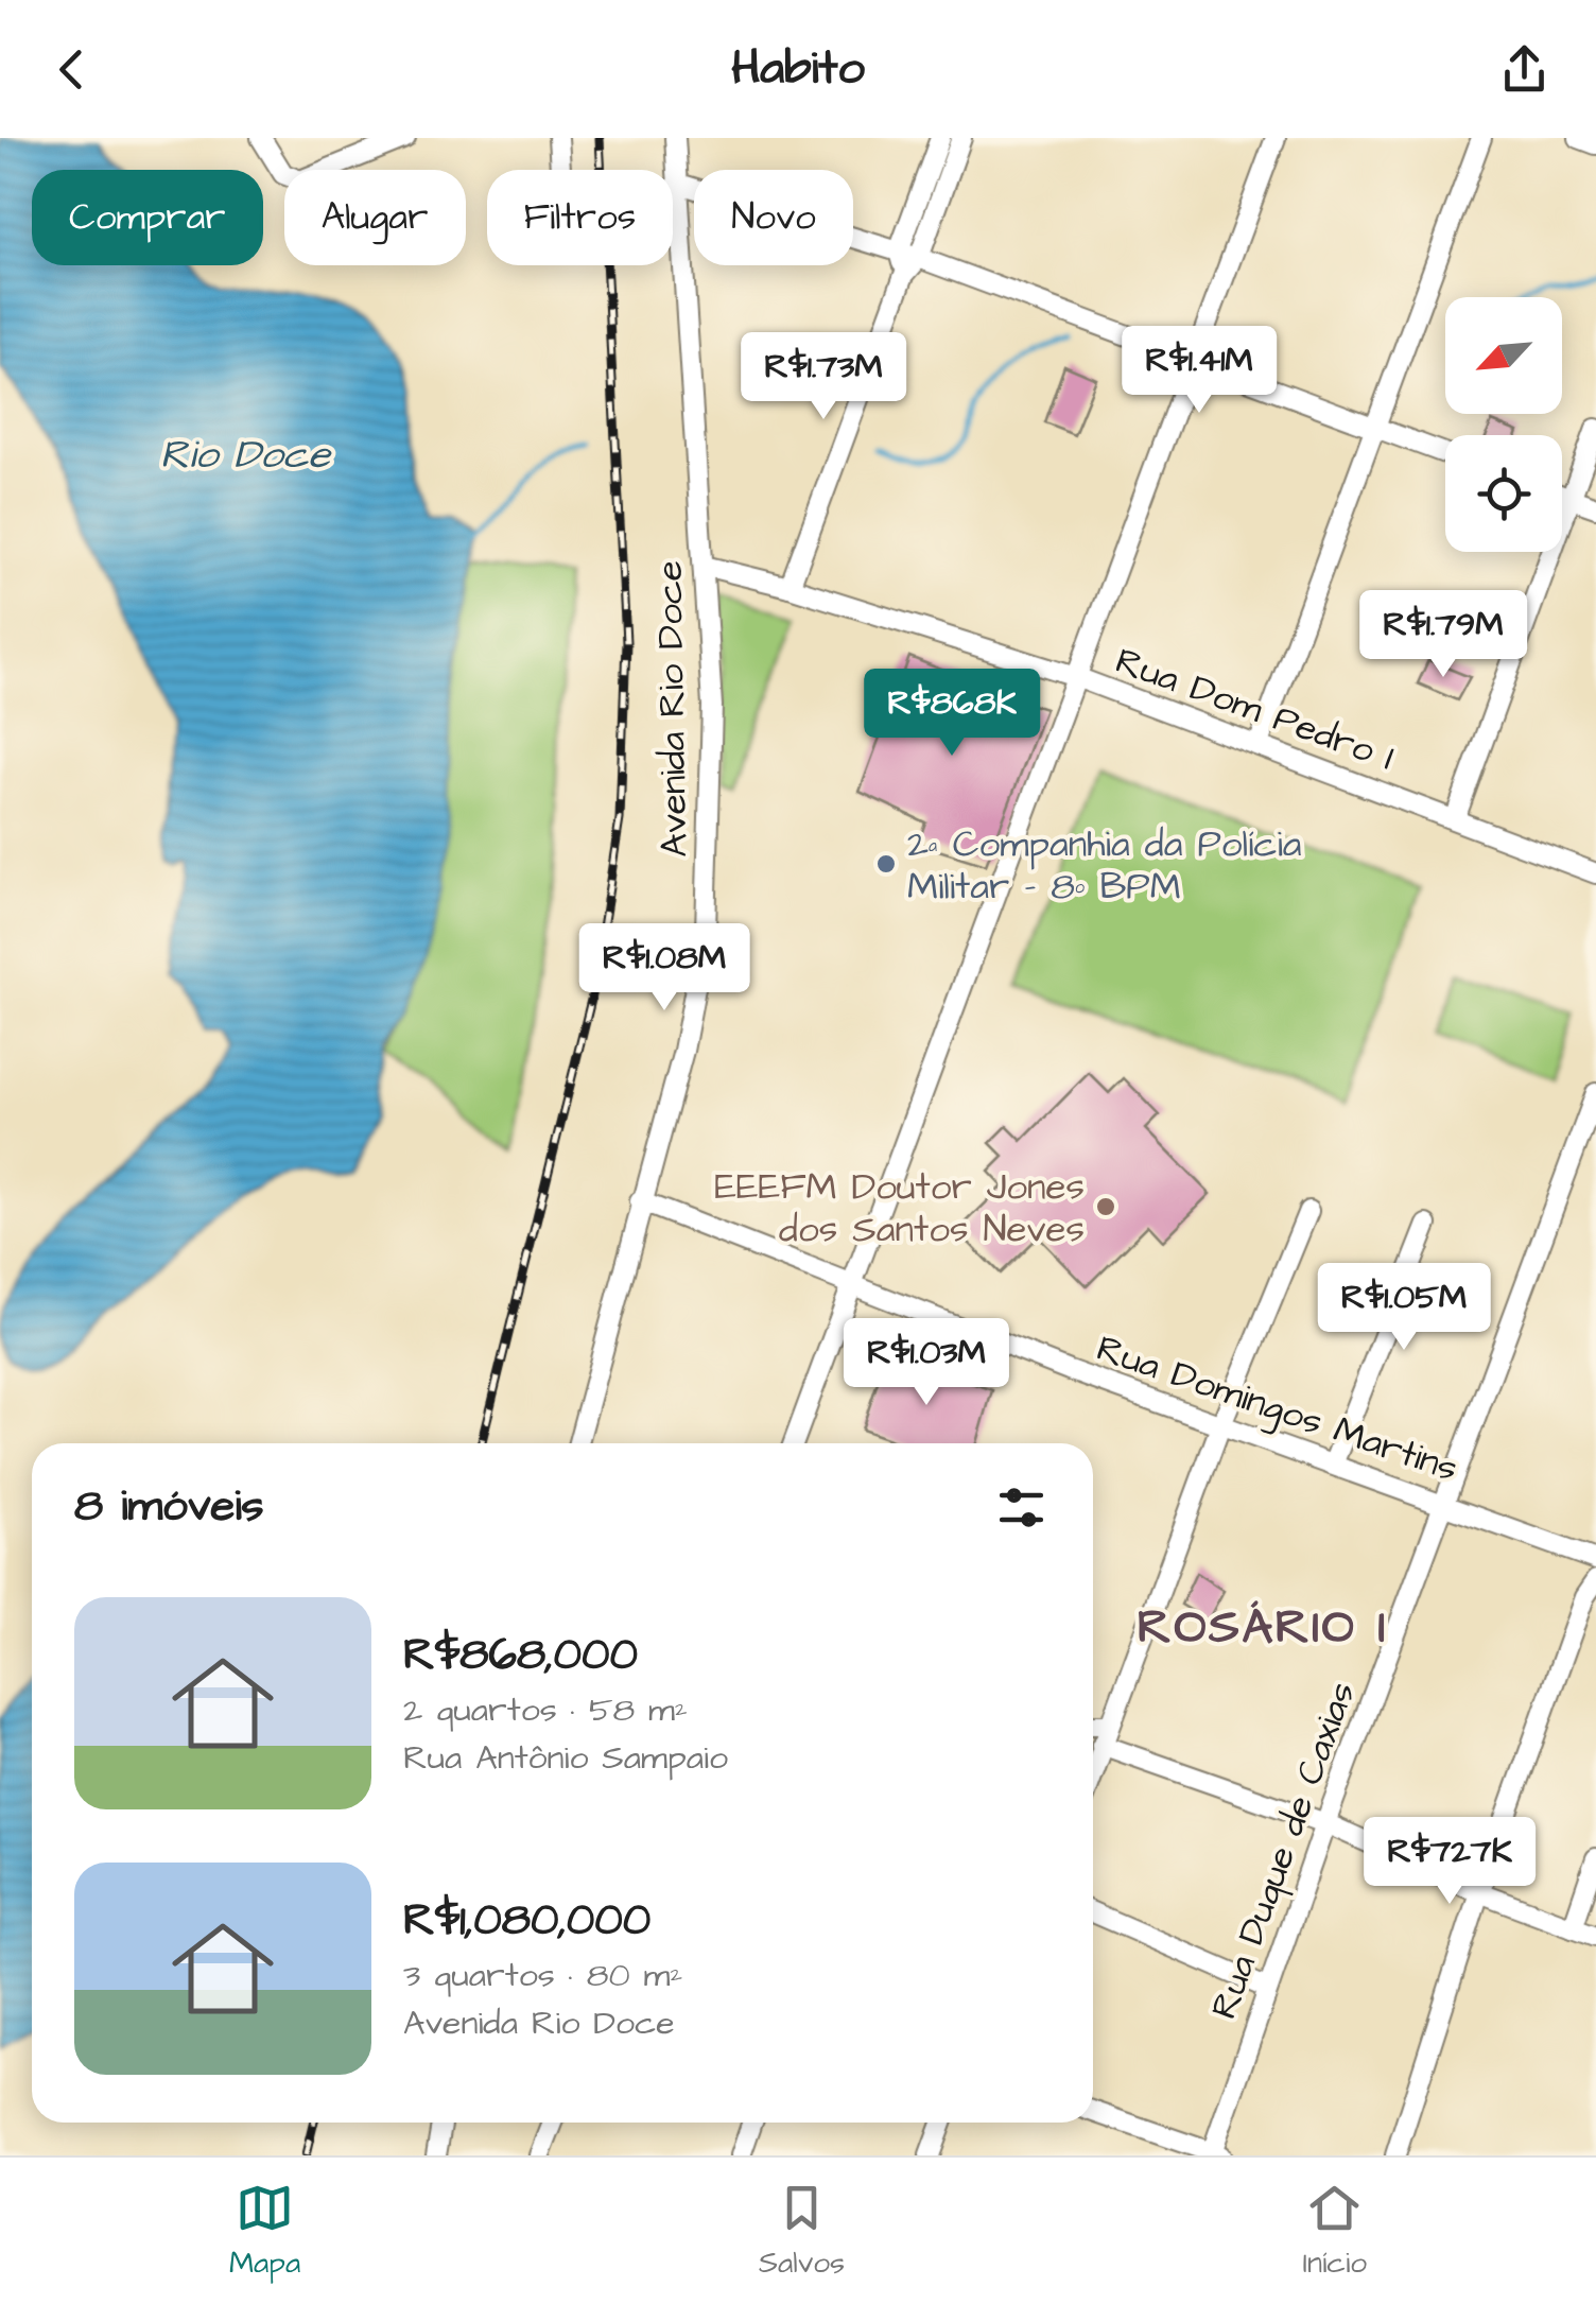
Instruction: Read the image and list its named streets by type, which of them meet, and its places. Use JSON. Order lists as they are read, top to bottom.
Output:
{
  "streets": {
    "street": [
      "Rua Dom Pedro I",
      "Avenida Rio Doce",
      "Rua Domingos Martins",
      "Rua Duque de Caxias"
    ]
  },
  "crossings": [
    ["Rua Dom Pedro I", "Avenida Rio Doce"],
    ["Avenida Rio Doce", "Rua Domingos Martins"],
    ["Rua Domingos Martins", "Rua Duque de Caxias"]
  ],
  "districts": ["ROSÁRIO I"],
  "water": ["Rio Doce"],
  "places": ["2ª Companhia da Polícia Militar - 8º BPM", "EEEFM Doutor Jones dos Santos Neves"],
  "north": "bottom left",
  "page": {
    "header": "Habito",
    "chip": [
      "Comprar",
      "Alugar",
      "Filtros",
      "Novo"
    ],
    "price": [
      "R$1.41M",
      "R$1.73M",
      "R$1.79M",
      "R$868K",
      "R$1.08M",
      "R$1.05M",
      "R$1.03M",
      "R$727K"
    ],
    "heading": "8 imóveis",
    "list": [
      {
        "name": "R$868,000",
        "note": "2 quartos · 58 m² · Rua Antônio Sampaio"
      },
      {
        "name": "R$1,080,000",
        "note": "3 quartos · 80 m² · Avenida Rio Doce"
      }
    ],
    "tabs": ["Mapa", "Salvos", "Início"]
  }
}
